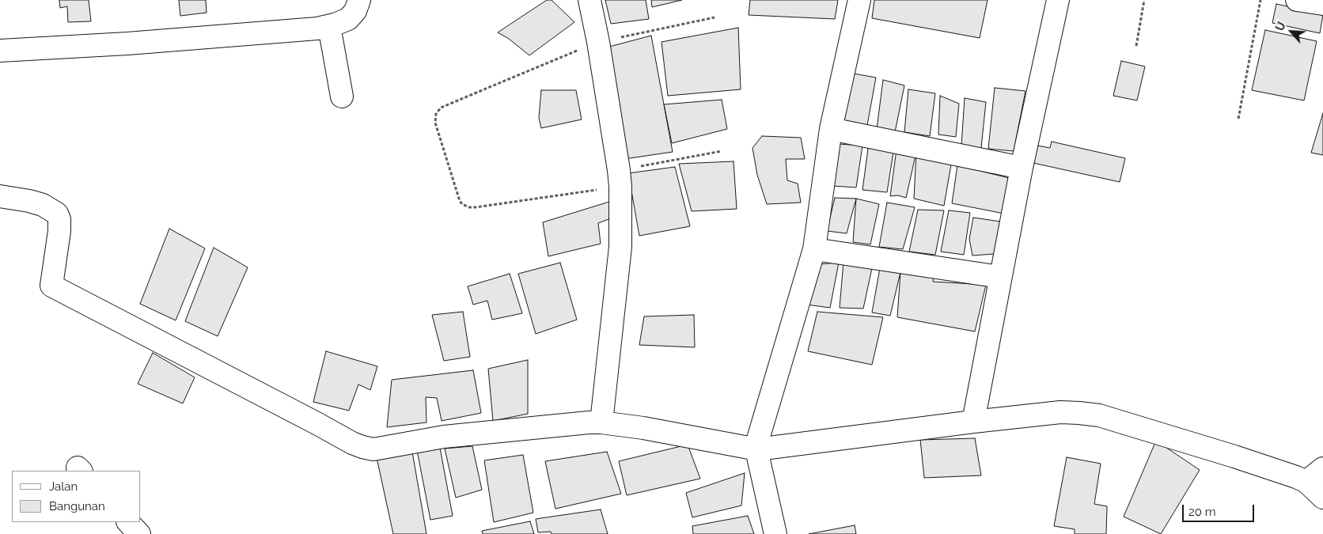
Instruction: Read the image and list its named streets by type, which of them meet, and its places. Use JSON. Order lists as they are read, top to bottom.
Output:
{
  "legend": ["Jalan", "Bangunan"],
  "scale_bar": "20 m",
  "north": "top left"
}
